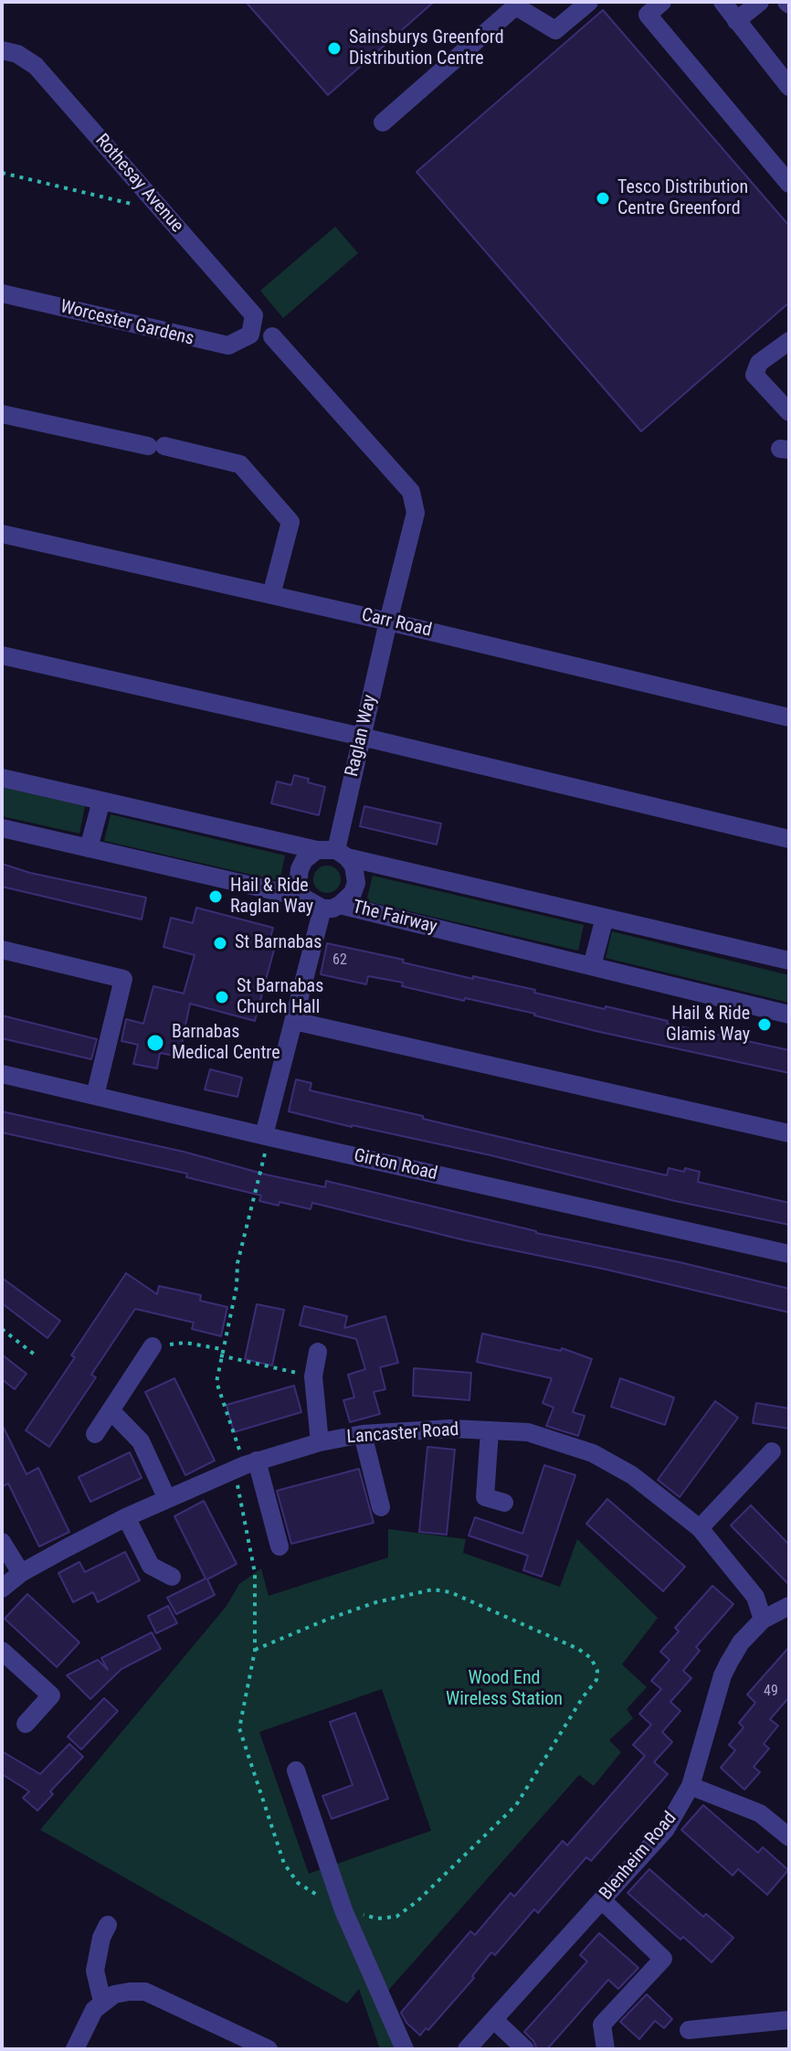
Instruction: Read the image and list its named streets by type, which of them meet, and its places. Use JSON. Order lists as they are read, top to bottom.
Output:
{
  "streets": {
    "street": [
      "Rothesay Avenue",
      "Worcester Gardens",
      "Carr Road",
      "Raglan Way",
      "The Fairway",
      "Girton Road",
      "Lancaster Road",
      "Blenheim Road"
    ]
  },
  "crossings": [
    ["Rothesay Avenue", "Worcester Gardens"],
    ["Carr Road", "Raglan Way"],
    ["Raglan Way", "The Fairway"],
    ["Lancaster Road", "Blenheim Road"]
  ],
  "parks": ["Wood End Wireless Station"],
  "places": [
    "Sainsburys Greenford Distribution Centre",
    "Tesco Distribution Centre Greenford",
    "Hail & Ride Raglan Way",
    "St Barnabas",
    "St Barnabas Church Hall",
    "Hail & Ride Glamis Way",
    "Barnabas Medical Centre"
  ],
  "house_numbers": ["62", "49"]
}
